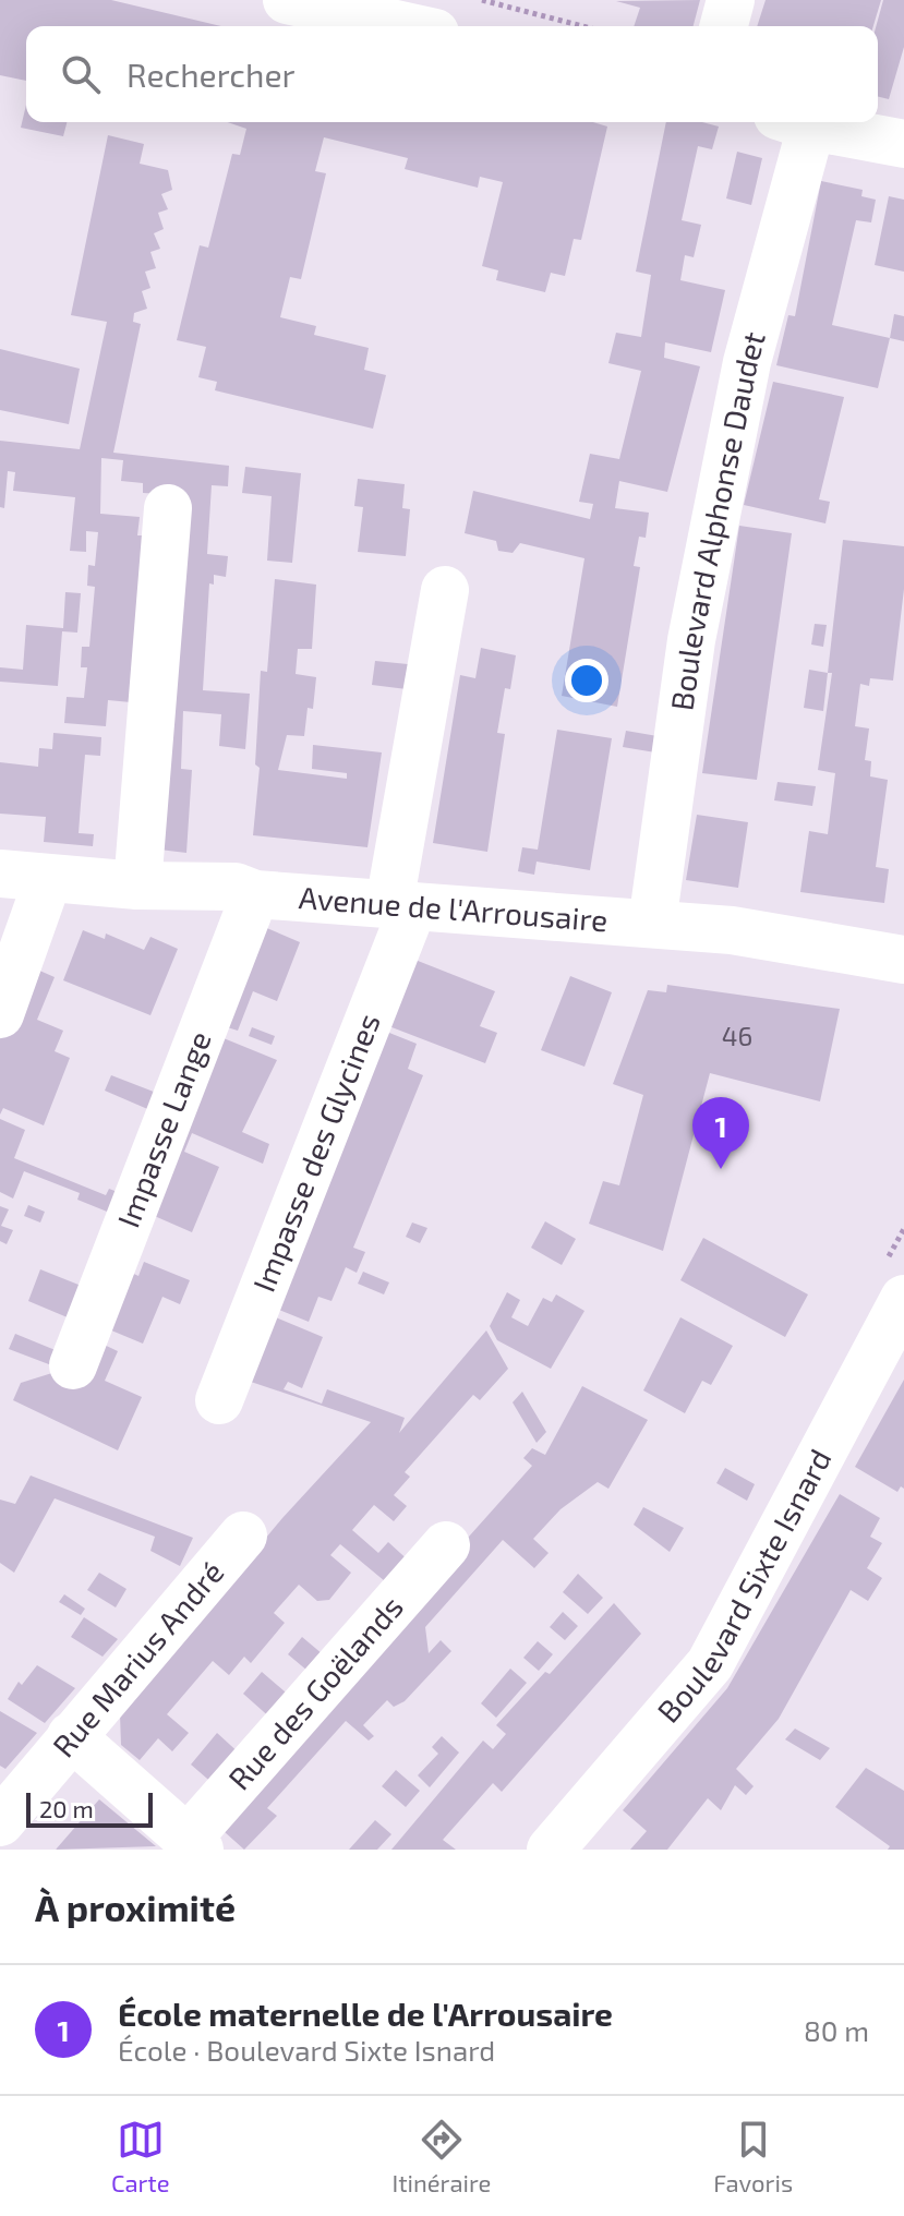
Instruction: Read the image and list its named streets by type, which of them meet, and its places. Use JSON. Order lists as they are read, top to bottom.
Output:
{
  "streets": {
    "street": [
      "Boulevard Alphonse Daudet",
      "Avenue de l'Arrousaire",
      "Impasse Lange",
      "Impasse des Glycines",
      "Boulevard Sixte Isnard",
      "Rue Marius André",
      "Rue des Goëlands"
    ]
  },
  "crossings": [
    ["Boulevard Alphonse Daudet", "Avenue de l'Arrousaire"],
    ["Avenue de l'Arrousaire", "Impasse Lange"],
    ["Avenue de l'Arrousaire", "Impasse des Glycines"],
    ["Rue Marius André", "Rue des Goëlands"]
  ],
  "house_numbers": ["46"],
  "scale_bar": "20 m",
  "page": {
    "search": "Rechercher",
    "pins": "1",
    "scale": "20 m",
    "heading": "À proximité",
    "list": [
      {
        "mark": "1",
        "name": "École maternelle de l'Arrousaire",
        "note": "École · Boulevard Sixte Isnard",
        "value": "80 m"
      }
    ],
    "nav": ["Carte", "Itinéraire", "Favoris"]
  }
}
